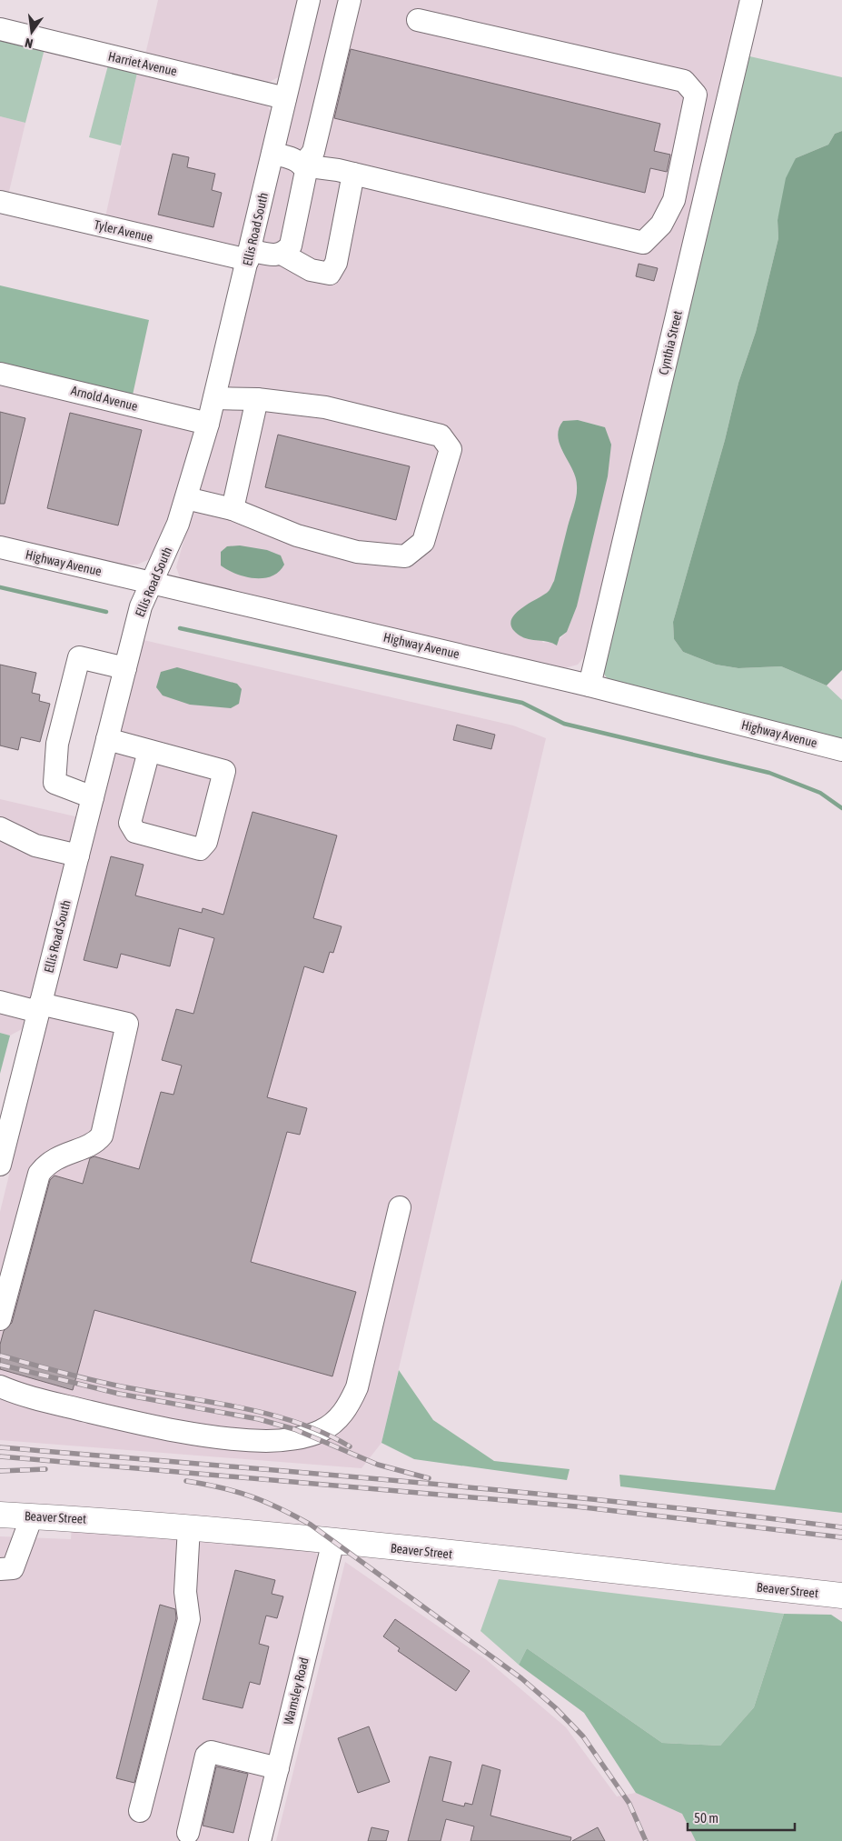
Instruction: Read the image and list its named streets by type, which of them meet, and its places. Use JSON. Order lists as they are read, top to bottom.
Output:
{
  "streets": {
    "main road": ["Beaver Street"],
    "street": [
      "Harriet Avenue",
      "Ellis Road South",
      "Tyler Avenue",
      "Cynthia Street",
      "Arnold Avenue",
      "Highway Avenue",
      "Wamsley Road"
    ]
  },
  "crossings": [
    ["Harriet Avenue", "Ellis Road South"],
    ["Ellis Road South", "Tyler Avenue"],
    ["Ellis Road South", "Arnold Avenue"],
    ["Ellis Road South", "Highway Avenue"],
    ["Cynthia Street", "Highway Avenue"],
    ["Beaver Street", "Wamsley Road"]
  ],
  "scale_bar": "50 m",
  "north": "bottom"
}
